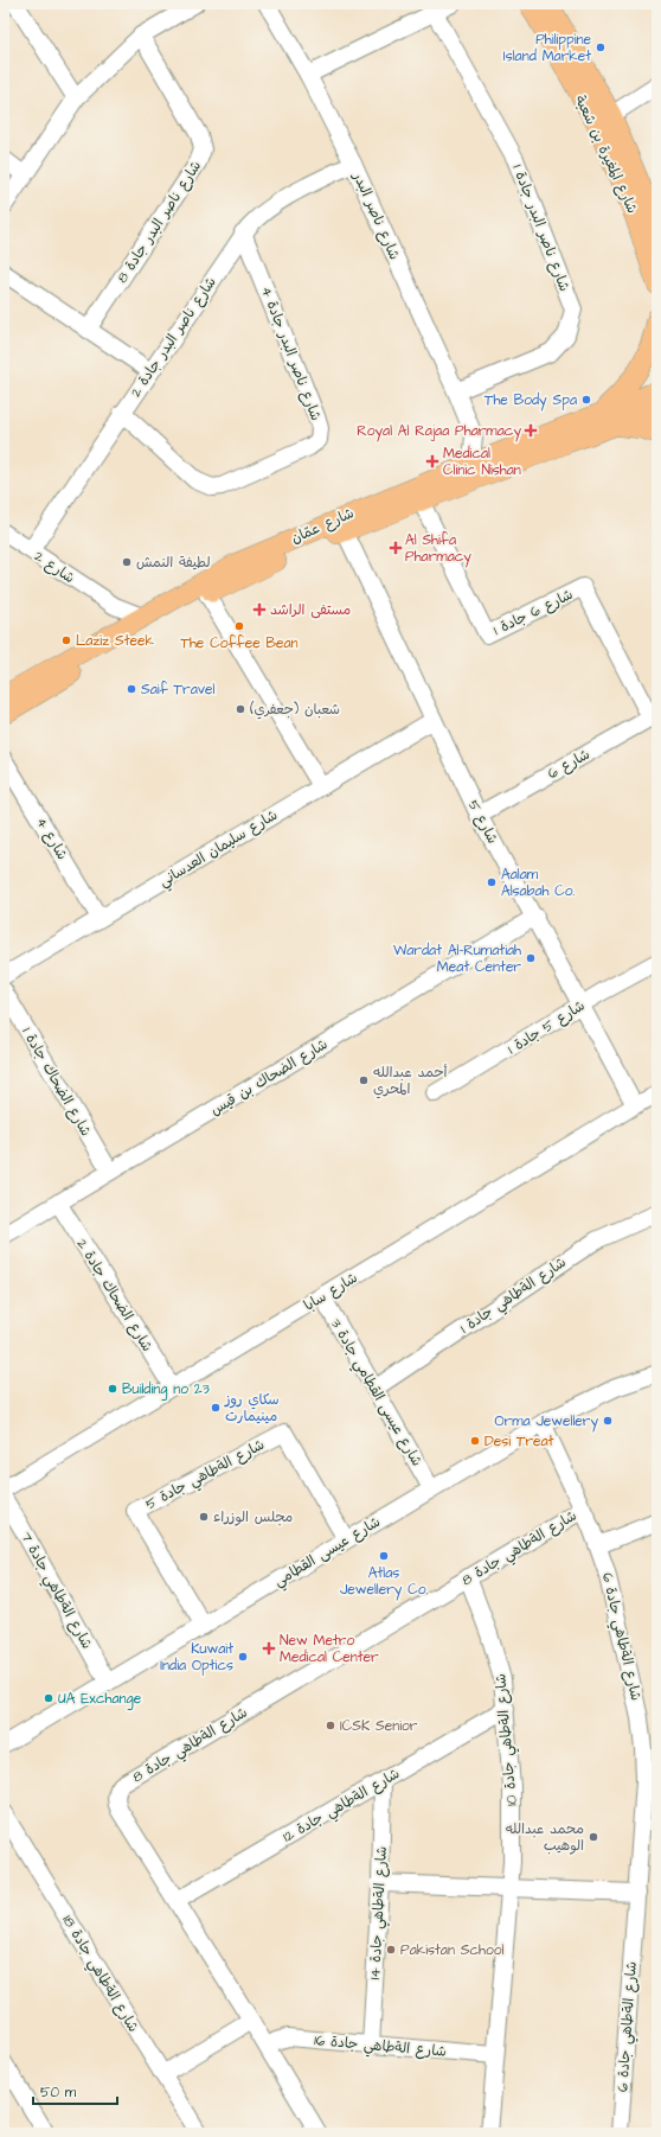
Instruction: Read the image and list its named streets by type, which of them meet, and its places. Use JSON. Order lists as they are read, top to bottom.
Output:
{
  "streets": {
    "main road": ["شارع المغيرة بن شعبة", "شارع عمّان"],
    "street": [
      "شارع ناصر البدر",
      "شارع ناصر البدر جادة 8",
      "شارع ناصر البدر جادة 1",
      "شارع ناصر البدر جادة 2",
      "شارع ناصر البدر جادة 4",
      "شارع 2",
      "شارع 6 جادة 1",
      "شارع 6",
      "شارع 5",
      "شارع 4",
      "شارع سليمان العدساني",
      "شارع 5 جادة 1",
      "شارع الضحاك بن قيس",
      "شارع الضحاك جادة 1",
      "شارع سابا",
      "شارع الضحاك جادة 2",
      "شارع الةطاهي جادة 1",
      "شارع عيسى القطامي جادة 3",
      "شارع الةطاهي جادة 5",
      "شارع الةطاهي جادة 8",
      "شارع عيسى القطامي",
      "شارع الةطاهي جادة 7",
      "شارع الةطاهي جادة 6",
      "شارع الةطاهي جادة 10",
      "شارع الةطاهي جادة 12",
      "شارع الةطاهي جادة 14",
      "شارع الةطاهي جادة 18",
      "شارع الةطاهي جادة 16"
    ]
  },
  "crossings": [
    ["شارع ناصر البدر", "شارع ناصر البدر جادة 1"],
    ["شارع ناصر البدر", "شارع ناصر البدر جادة 2"],
    ["شارع ناصر البدر جادة 2", "شارع ناصر البدر جادة 4"],
    ["شارع ناصر البدر جادة 2", "شارع 2"],
    ["شارع عمّان", "شارع 2"],
    ["شارع عمّان", "شارع 6 جادة 1"],
    ["شارع عمّان", "شارع 5"],
    ["شارع 6 جادة 1", "شارع 6"],
    ["شارع 6", "شارع 5"],
    ["شارع 5", "شارع سليمان العدساني"],
    ["شارع 5", "شارع 5 جادة 1"],
    ["شارع 5", "شارع الضحاك بن قيس"],
    ["شارع 5", "شارع سابا"],
    ["شارع 4", "شارع سليمان العدساني"],
    ["شارع الضحاك بن قيس", "شارع الضحاك جادة 1"],
    ["شارع الضحاك بن قيس", "شارع الضحاك جادة 2"],
    ["شارع سابا", "شارع الضحاك جادة 2"],
    ["شارع سابا", "شارع عيسى القطامي جادة 3"],
    ["شارع الةطاهي جادة 1", "شارع عيسى القطامي جادة 3"],
    ["شارع عيسى القطامي جادة 3", "شارع عيسى القطامي"],
    ["شارع الةطاهي جادة 5", "شارع عيسى القطامي"],
    ["شارع الةطاهي جادة 8", "شارع الةطاهي جادة 6"],
    ["شارع الةطاهي جادة 8", "شارع الةطاهي جادة 10"],
    ["شارع الةطاهي جادة 8", "شارع الةطاهي جادة 12"],
    ["شارع الةطاهي جادة 8", "شارع الةطاهي جادة 16"],
    ["شارع عيسى القطامي", "شارع الةطاهي جادة 7"],
    ["شارع عيسى القطامي", "شارع الةطاهي جادة 6"],
    ["شارع الةطاهي جادة 10", "شارع الةطاهي جادة 12"],
    ["شارع الةطاهي جادة 10", "شارع الةطاهي جادة 16"],
    ["شارع الةطاهي جادة 12", "شارع الةطاهي جادة 14"],
    ["شارع الةطاهي جادة 14", "شارع الةطاهي جادة 16"]
  ],
  "places": {
    "other": [
      "Philippine Island Market",
      "The Body Spa",
      "لطيفة النمش",
      "The Coffee Bean",
      "Laziz Steek",
      "Saif Travel",
      "شعبان (جعفري)",
      "Aalam Alsabah Co.",
      "Wardat Al-Rumatiah Meat Center",
      "أحمد عبدالله المحري",
      "Building no 23",
      "سكاي روز مينيمارت",
      "Orma Jewellery",
      "Desi Treat",
      "مجلس الوزراء",
      "Atlas Jewellery Co.",
      "Kuwait India Optics",
      "UA Exchange",
      "ICSK Senior",
      "محمد عبدالله الوهيب",
      "Pakistan School"
    ],
    "health": [
      "Royal Al Rajaa Pharmacy",
      "Medical Clinic Nishan",
      "Al Shifa Pharmacy",
      "مستفى الراشد",
      "New Metro Medical Center"
    ]
  },
  "scale_bar": "50 m"
}
